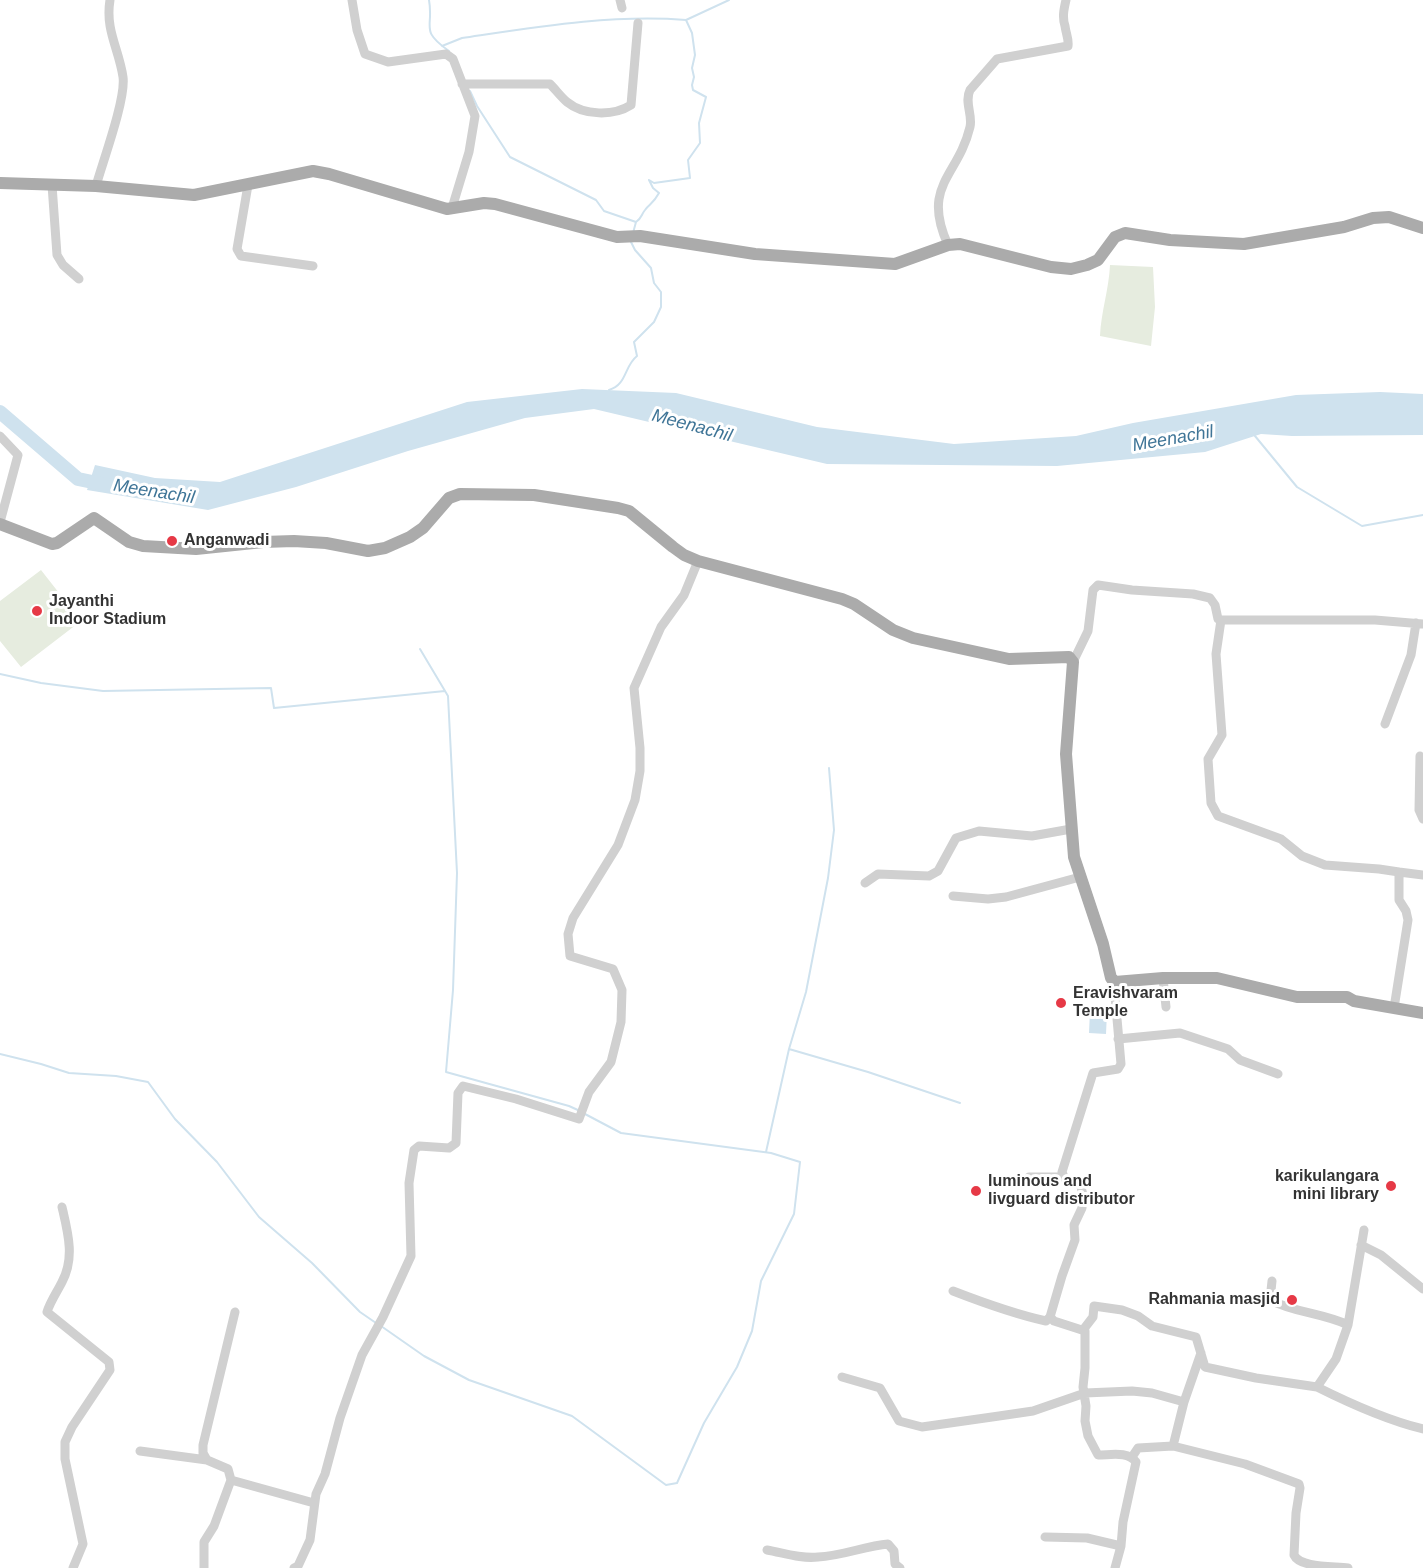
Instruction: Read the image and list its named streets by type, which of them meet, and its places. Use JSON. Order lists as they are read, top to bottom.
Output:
{
  "water": ["Meenachil"],
  "places": [
    "Anganwadi",
    "Jayanthi Indoor Stadium",
    "Eravishvaram Temple",
    "karikulangara mini library",
    "luminous and livguard distributor",
    "Rahmania masjid"
  ]
}
